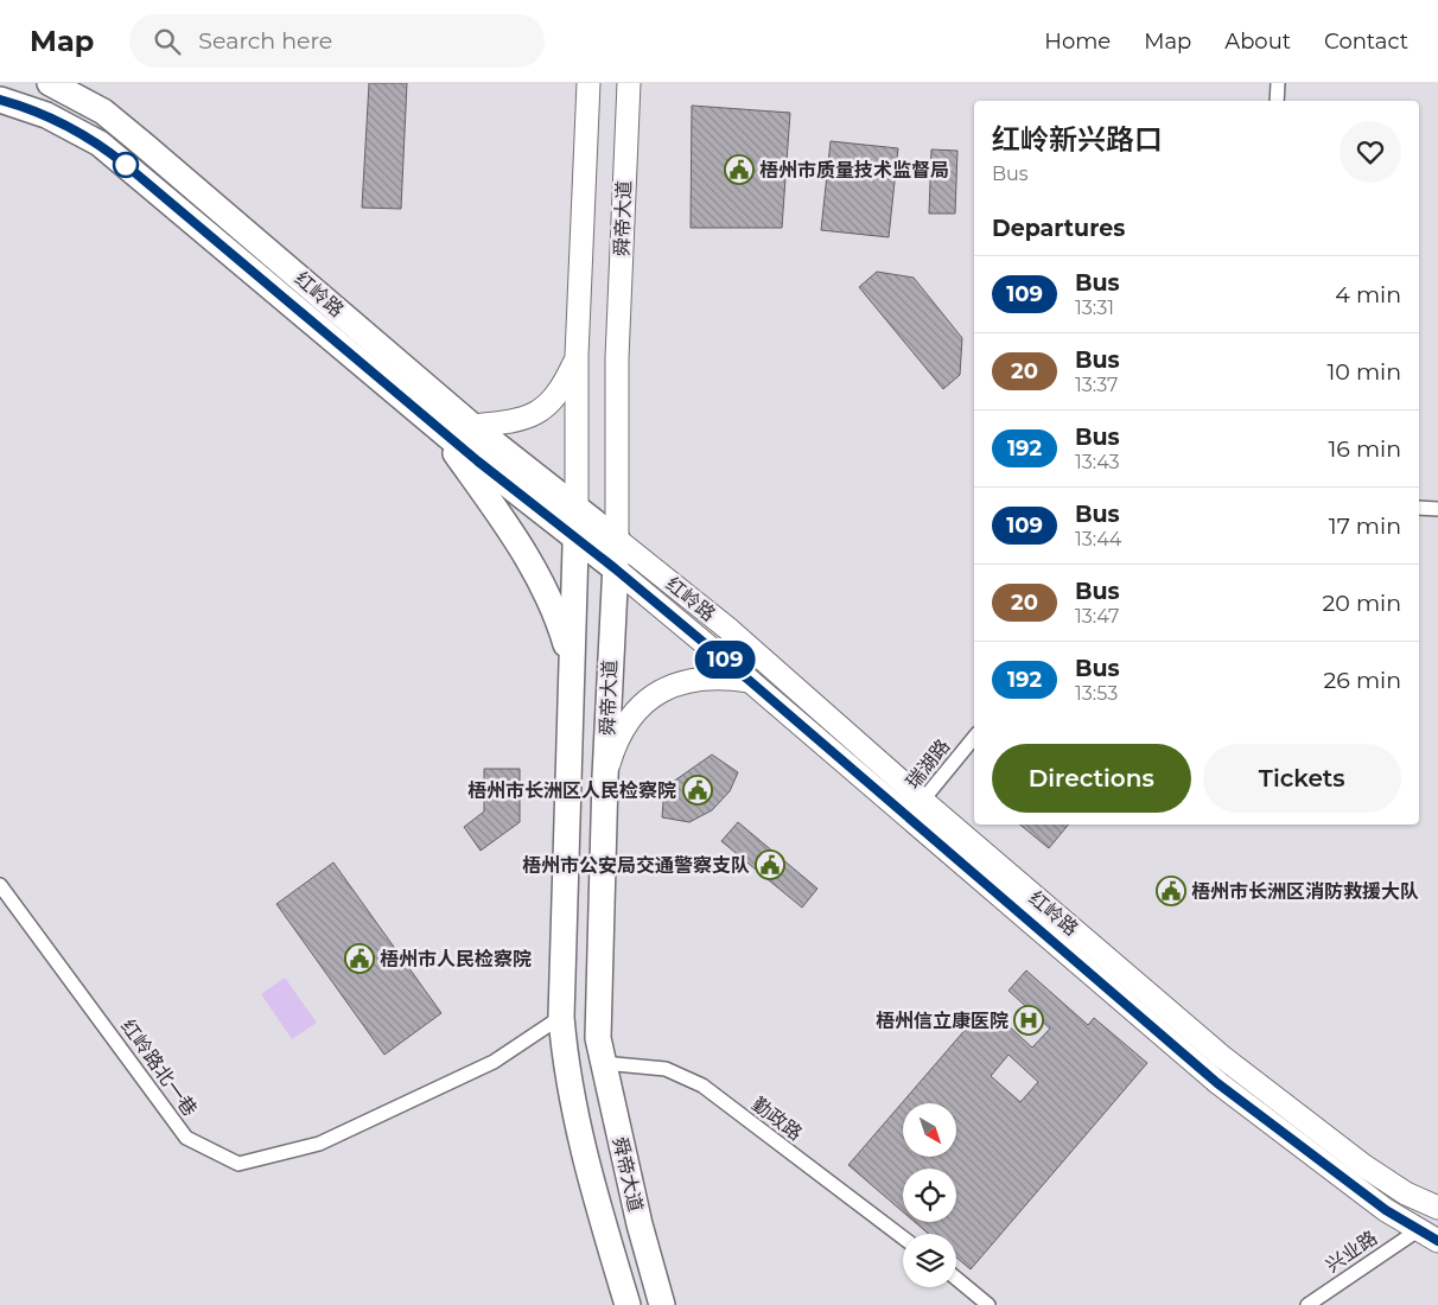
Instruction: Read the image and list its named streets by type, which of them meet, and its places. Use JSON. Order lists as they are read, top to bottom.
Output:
{
  "streets": {
    "highway": ["舜帝大道", "红岭路"],
    "street": [
      "瑞湖路",
      "红岭路北一巷",
      "勤政路",
      "兴业路"
    ]
  },
  "crossings": [
    ["舜帝大道", "红岭路"],
    ["舜帝大道", "红岭路北一巷"],
    ["舜帝大道", "勤政路"],
    ["红岭路", "瑞湖路"],
    ["红岭路", "兴业路"]
  ],
  "places": {
    "public building": [
      "梧州市质量技术监督局",
      "梧州市长洲区人民检察院",
      "梧州市公安局交通警察支队",
      "梧州市长洲区消防救援大队",
      "梧州市人民检察院"
    ],
    "hospital": ["梧州信立康医院"]
  },
  "lines": ["bus line 109"],
  "north": "bottom right",
  "page": {
    "header": "Map",
    "search": "Search here",
    "nav": [
      "Home",
      "Map",
      "About",
      "Contact"
    ],
    "on_map": "109",
    "heading": [
      ["红岭新兴路口", "Bus"],
      "Departures"
    ],
    "list": [
      {
        "mark": "109",
        "name": "Bus",
        "note": "13:31",
        "value": "4 min"
      },
      {
        "mark": "20",
        "name": "Bus",
        "note": "13:37",
        "value": "10 min"
      },
      {
        "mark": "192",
        "name": "Bus",
        "note": "13:43",
        "value": "16 min"
      },
      {
        "mark": "109",
        "name": "Bus",
        "note": "13:44",
        "value": "17 min"
      },
      {
        "mark": "20",
        "name": "Bus",
        "note": "13:47",
        "value": "20 min"
      },
      {
        "mark": "192",
        "name": "Bus",
        "note": "13:53",
        "value": "26 min"
      }
    ],
    "buttons": ["Directions", "Tickets"]
  }
}
